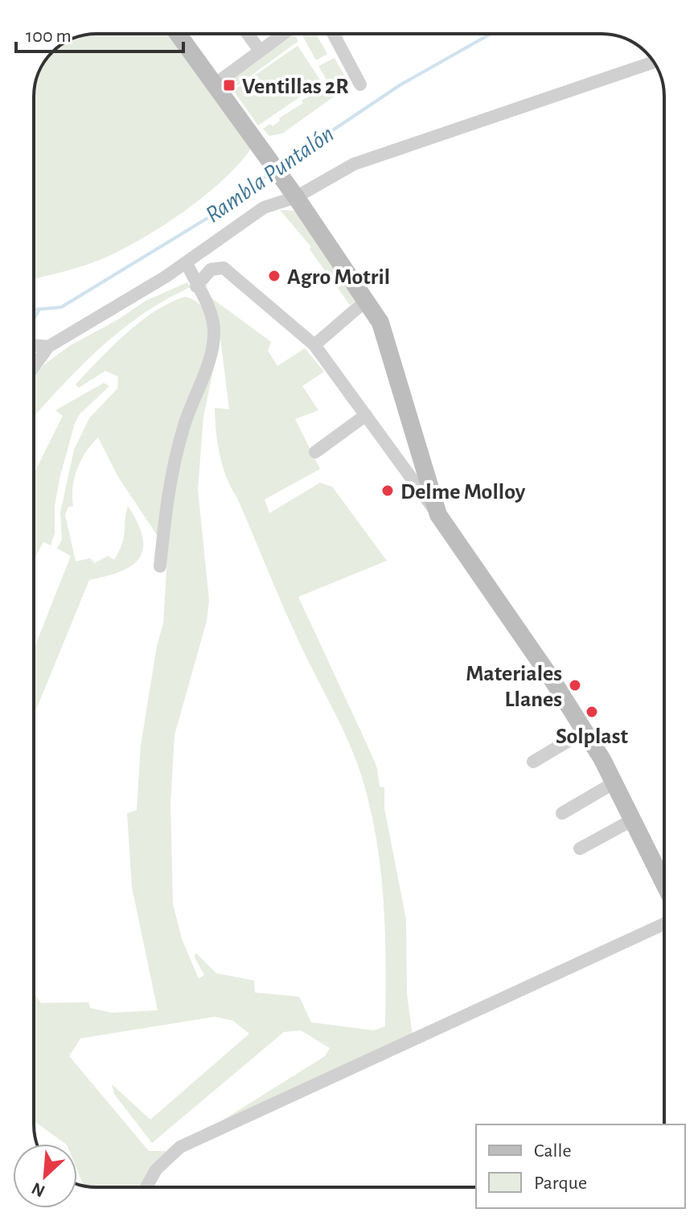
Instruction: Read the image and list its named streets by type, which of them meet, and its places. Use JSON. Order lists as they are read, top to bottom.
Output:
{
  "water": ["Rambla Puntalón"],
  "places": {
    "transit": ["Ventillas 2R"],
    "other": [
      "Agro Motril",
      "Delme Molloy",
      "Materiales Llanes",
      "Solplast"
    ]
  },
  "legend": ["Calle", "Parque"],
  "scale_bar": "100 m",
  "north": "bottom left"
}
